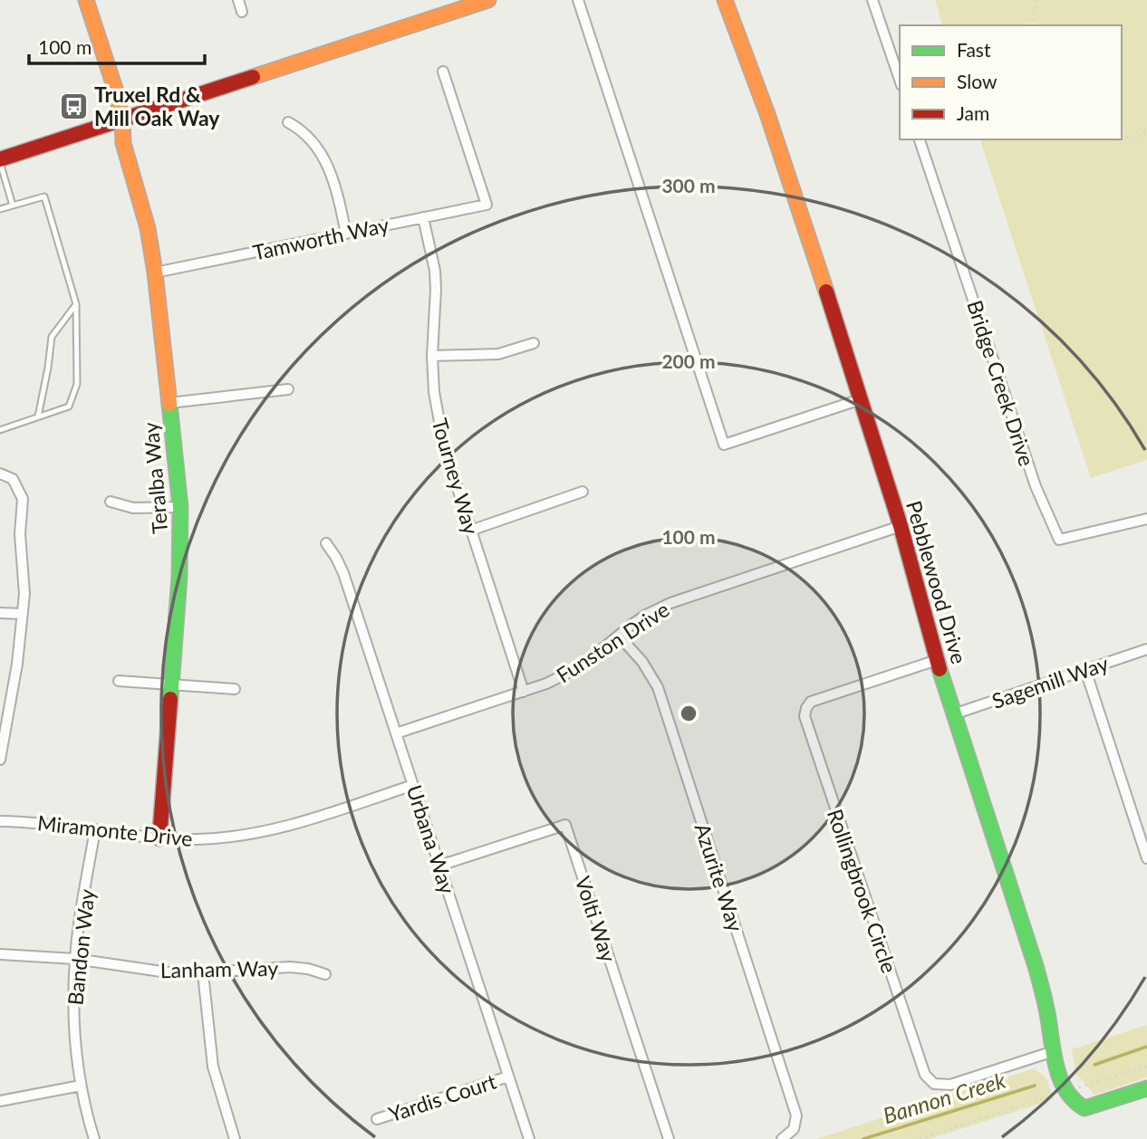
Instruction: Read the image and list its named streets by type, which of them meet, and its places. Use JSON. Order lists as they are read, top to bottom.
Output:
{
  "streets": {
    "street": [
      "Tamworth Way",
      "Bridge Creek Drive",
      "Tourney Way",
      "Teralba Way",
      "Pebblewood Drive",
      "Funston Drive",
      "Sagemill Way",
      "Miramonte Drive",
      "Urbana Way",
      "Azurite Way",
      "Rollingbrook Circle",
      "Volti Way",
      "Bandon Way",
      "Lanham Way",
      "Yardis Court"
    ]
  },
  "crossings": [
    ["Tamworth Way", "Tourney Way"],
    ["Tamworth Way", "Teralba Way"],
    ["Tourney Way", "Funston Drive"],
    ["Teralba Way", "Miramonte Drive"],
    ["Pebblewood Drive", "Funston Drive"],
    ["Pebblewood Drive", "Sagemill Way"],
    ["Pebblewood Drive", "Rollingbrook Circle"],
    ["Funston Drive", "Urbana Way"],
    ["Funston Drive", "Azurite Way"],
    ["Miramonte Drive", "Urbana Way"],
    ["Miramonte Drive", "Bandon Way"],
    ["Urbana Way", "Volti Way"],
    ["Urbana Way", "Yardis Court"],
    ["Bandon Way", "Lanham Way"]
  ],
  "water": ["Bannon Creek"],
  "places": {
    "bus stop": ["Truxel Rd & Mill Oak Way"]
  },
  "legend": ["Fast", "Slow", "Jam"],
  "scale_bar": "100 m",
  "rings": ["300 m", "200 m", "100 m"]
}
